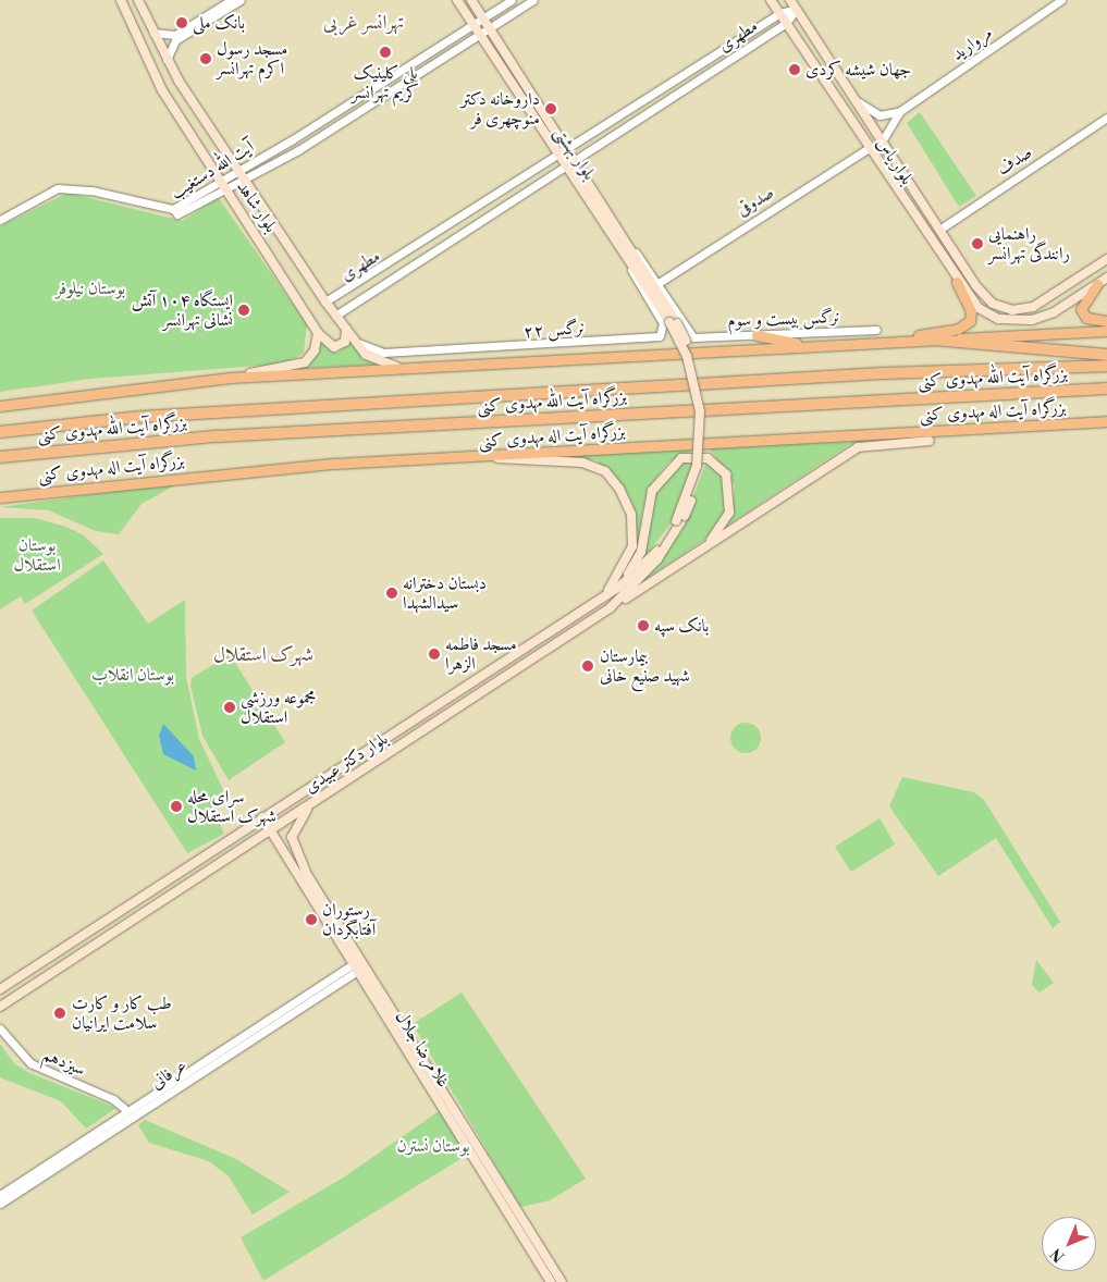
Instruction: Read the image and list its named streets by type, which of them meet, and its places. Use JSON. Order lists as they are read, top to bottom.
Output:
{
  "streets": {
    "highway": ["بزرگراه آیت الله مهدوی کنی"],
    "main road": [
      "بلوار بهشتی",
      "بلوار یاس",
      "بلوار شاهد",
      "بزرگراه آیت اله مهدوی کنی",
      "بلوار دکتر عبیدی",
      "غلامرضا جلال"
    ],
    "street": [
      "مطهری",
      "مروارید",
      "صدف",
      "آیت الله دستغیب",
      "صدوقی",
      "نرگس بیست و سوم",
      "نرگس ۲۲",
      "سیزدهم",
      "عرفانی"
    ]
  },
  "crossings": [
    ["مطهری", "بلوار بهشتی"],
    ["مطهری", "بلوار یاس"],
    ["مطهری", "بلوار شاهد"],
    ["بلوار بهشتی", "آیت الله دستغیب"],
    ["بلوار بهشتی", "نرگس ۲۲"],
    ["بلوار بهشتی", "بلوار دکتر عبیدی"],
    ["بلوار یاس", "صدف"],
    ["بلوار یاس", "صدوقی"],
    ["آیت الله دستغیب", "بلوار شاهد"],
    ["صدوقی", "نرگس بیست و سوم"],
    ["بلوار شاهد", "نرگس ۲۲"],
    ["بلوار دکتر عبیدی", "غلامرضا جلال"],
    ["غلامرضا جلال", "عرفانی"],
    ["سیزدهم", "عرفانی"]
  ],
  "districts": ["تهرانسر غربی", "شهرک استقلال"],
  "parks": [
    "بوستان نیلوفر",
    "بوستان استقلال",
    "بوستان انقلاب",
    "بوستان نسترن"
  ],
  "places": [
    "بانک ملی",
    "پلی کلینیک کریم تهرانسر",
    "مسجد رسول اکرم تهرانسر",
    "جهان شیشه کردی",
    "داروخانه دکتر منوچهری فر",
    "راهنمایی رانندگی تهرانسر",
    "ایستگاه ۱۰۴ آتش ‌نشانی تهرانسر",
    "دبستان دخترانه سیدالشهدا",
    "بانک سپه",
    "مسجد فاطمه الزهرا",
    "بیمارستان شهید صنیع خانی",
    "مجموعه ورزشی استقلال",
    "سرای محله شهرک استقلال",
    "رستوران آفتابگردان",
    "طب کار و کارت سلامت ایرانیان"
  ],
  "north": "bottom left"
}
